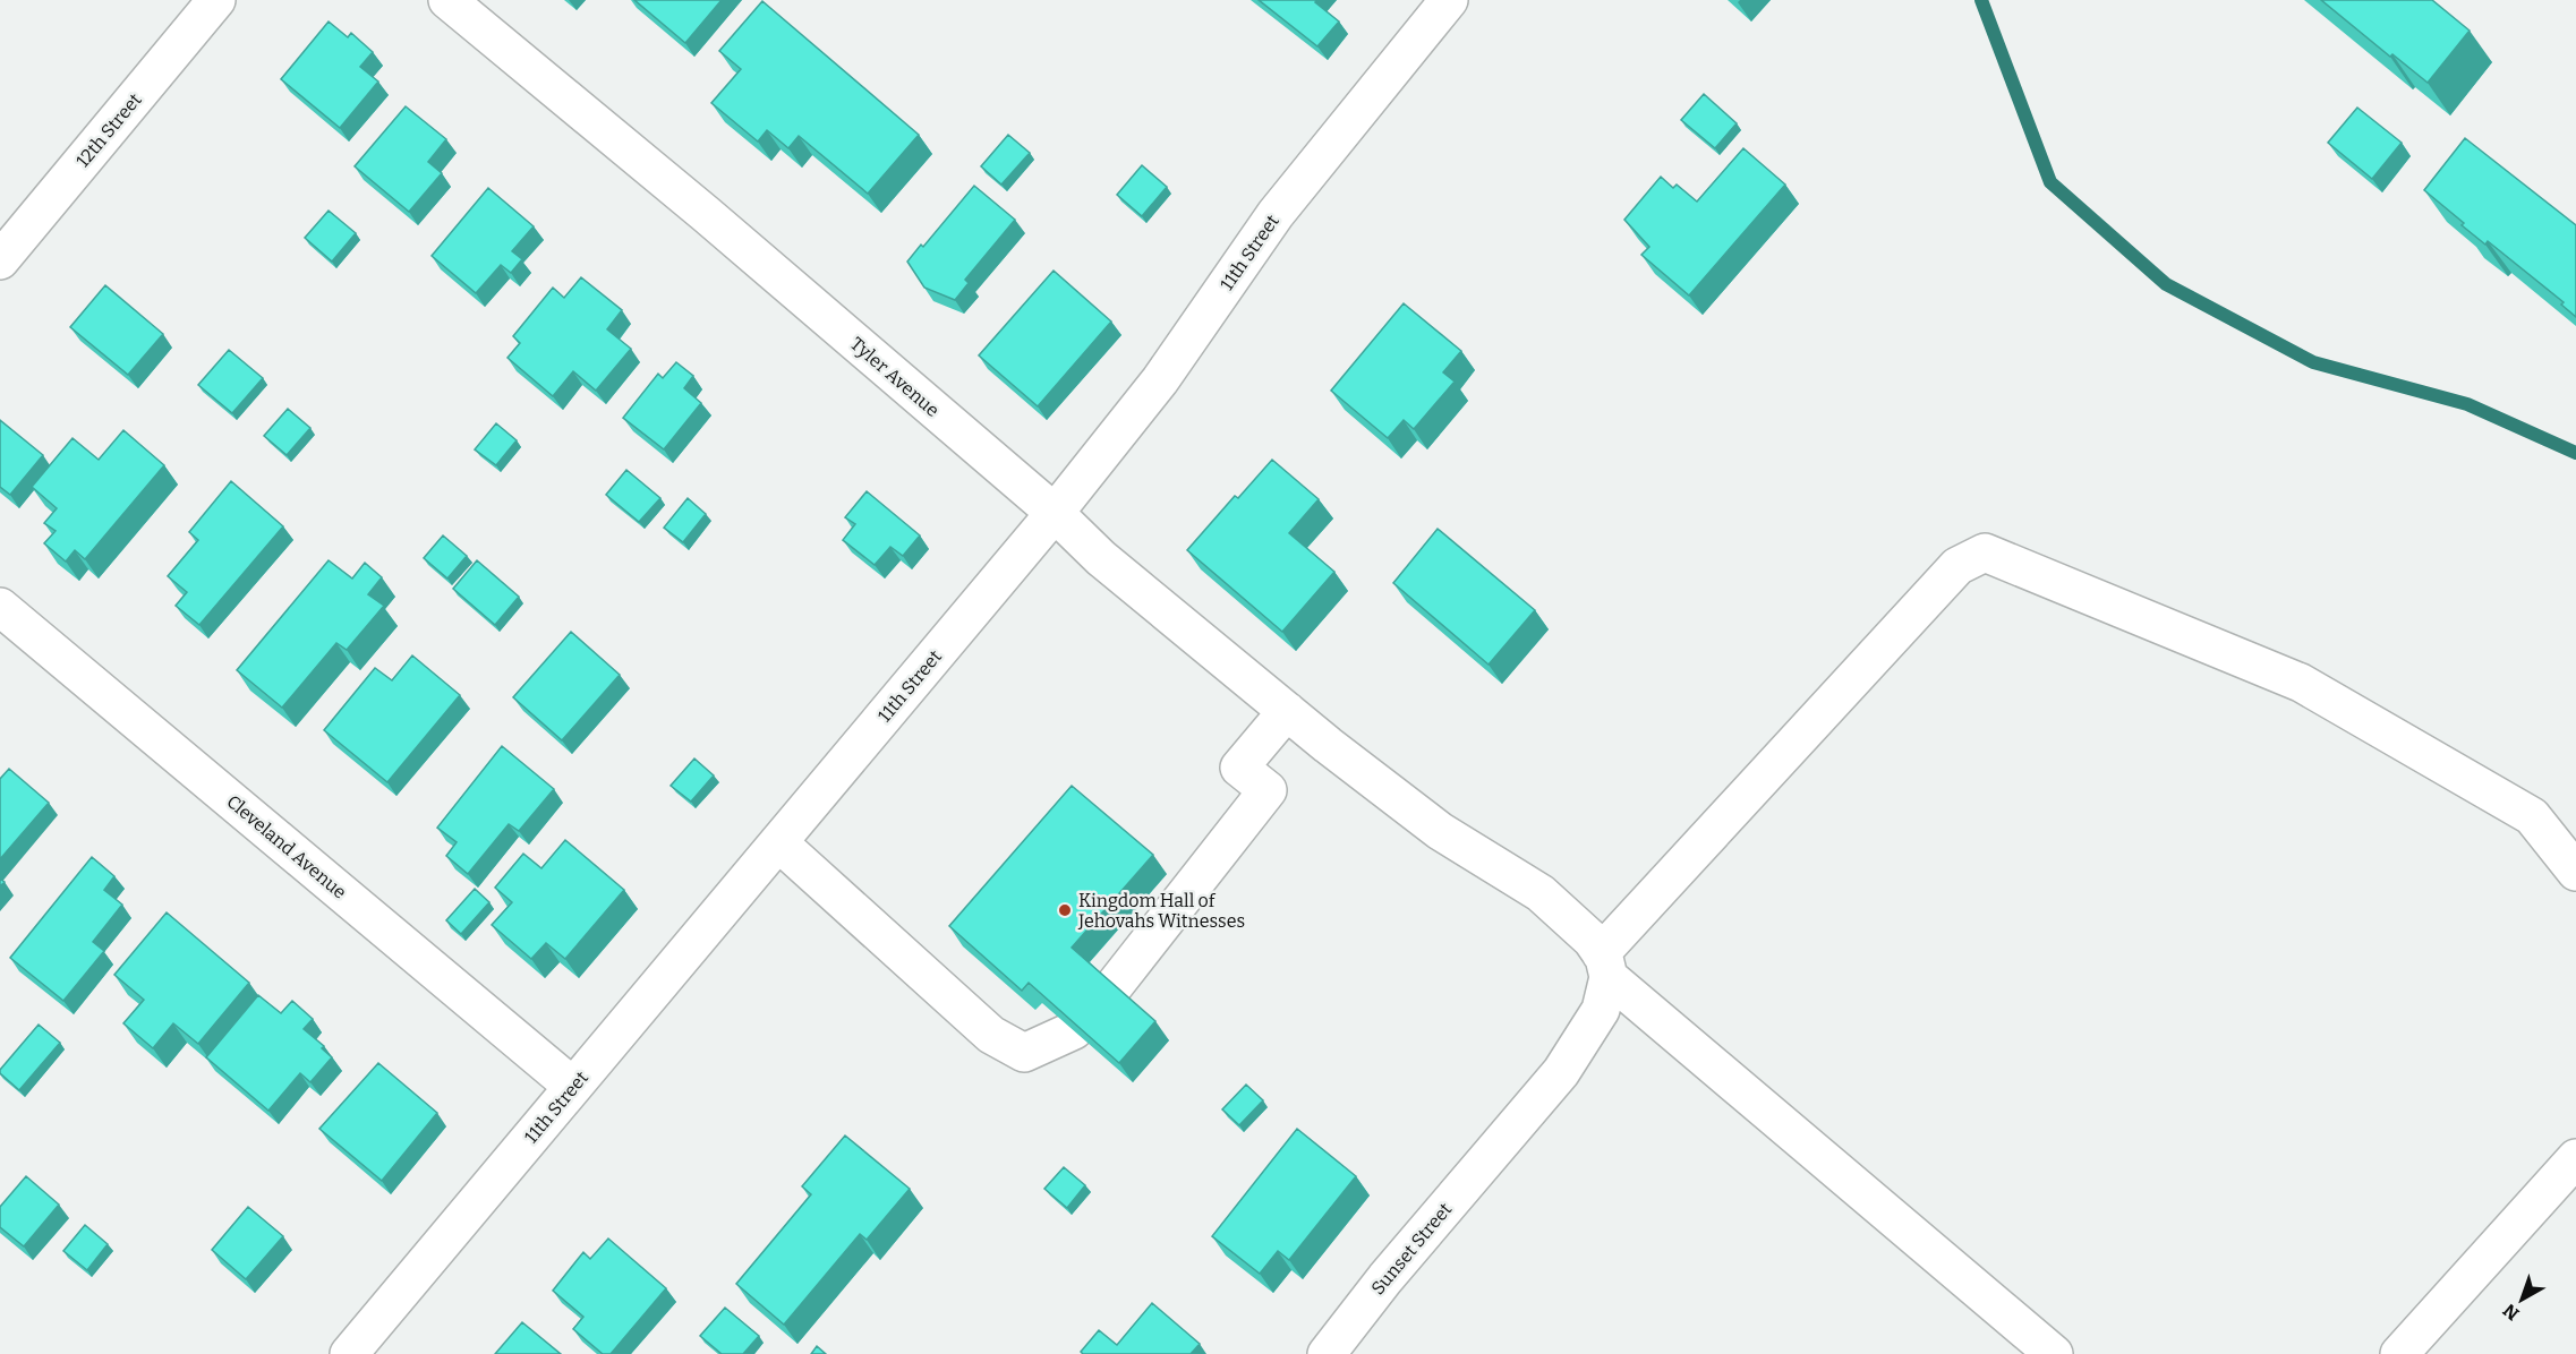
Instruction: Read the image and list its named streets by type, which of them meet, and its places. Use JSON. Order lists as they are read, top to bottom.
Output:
{
  "streets": {
    "street": [
      "12th Street",
      "11th Street",
      "Tyler Avenue",
      "Cleveland Avenue",
      "Sunset Street"
    ]
  },
  "crossings": [
    ["11th Street", "Tyler Avenue"],
    ["11th Street", "Cleveland Avenue"],
    ["Tyler Avenue", "Sunset Street"]
  ],
  "places": ["Kingdom Hall of Jehovahs Witnesses"],
  "north": "bottom left"
}
